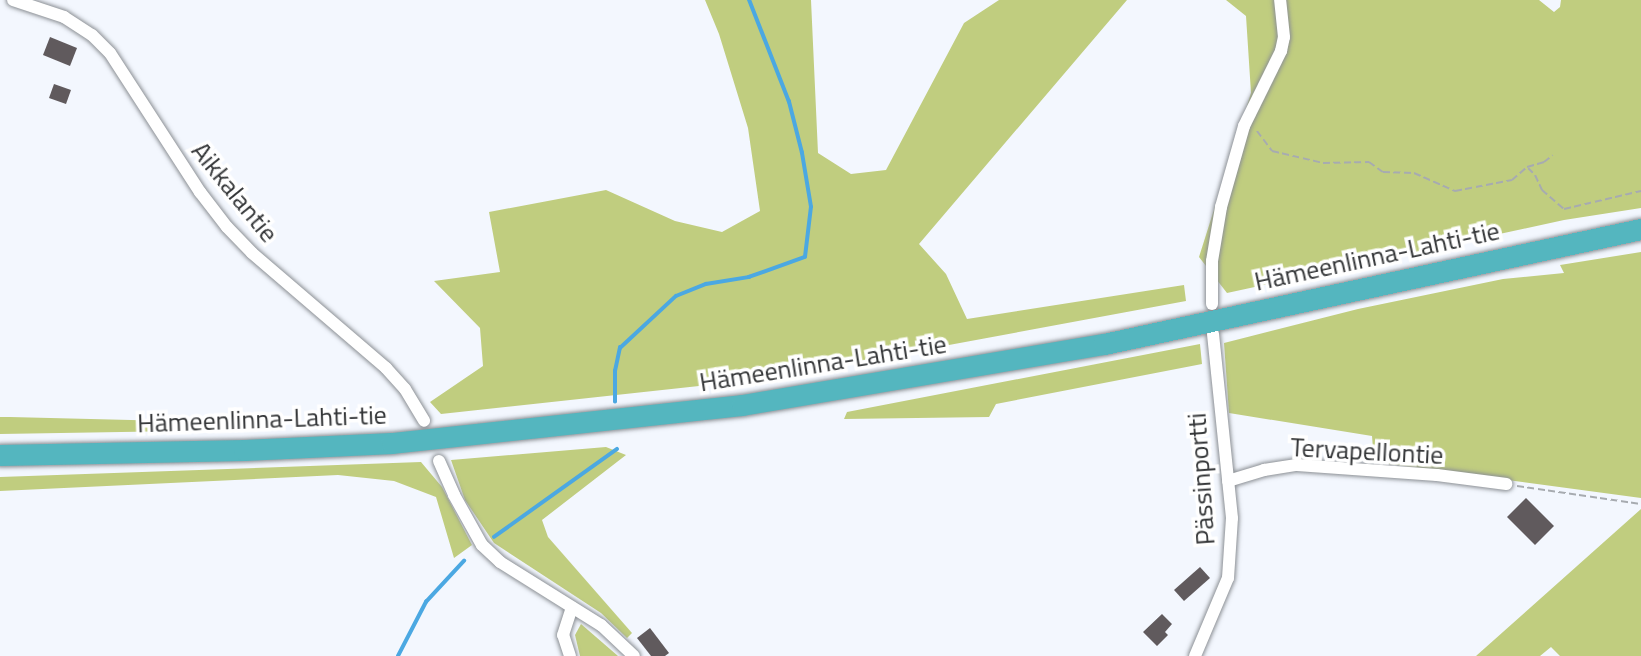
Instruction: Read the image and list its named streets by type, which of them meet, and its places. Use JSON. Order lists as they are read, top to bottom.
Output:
{
  "streets": {
    "highway": ["Hämeenlinna-Lahti-tie"],
    "street": ["Aikkalantie", "Tervapellontie", "Pässinportti"]
  },
  "crossings": [
    ["Tervapellontie", "Pässinportti"]
  ]
}
